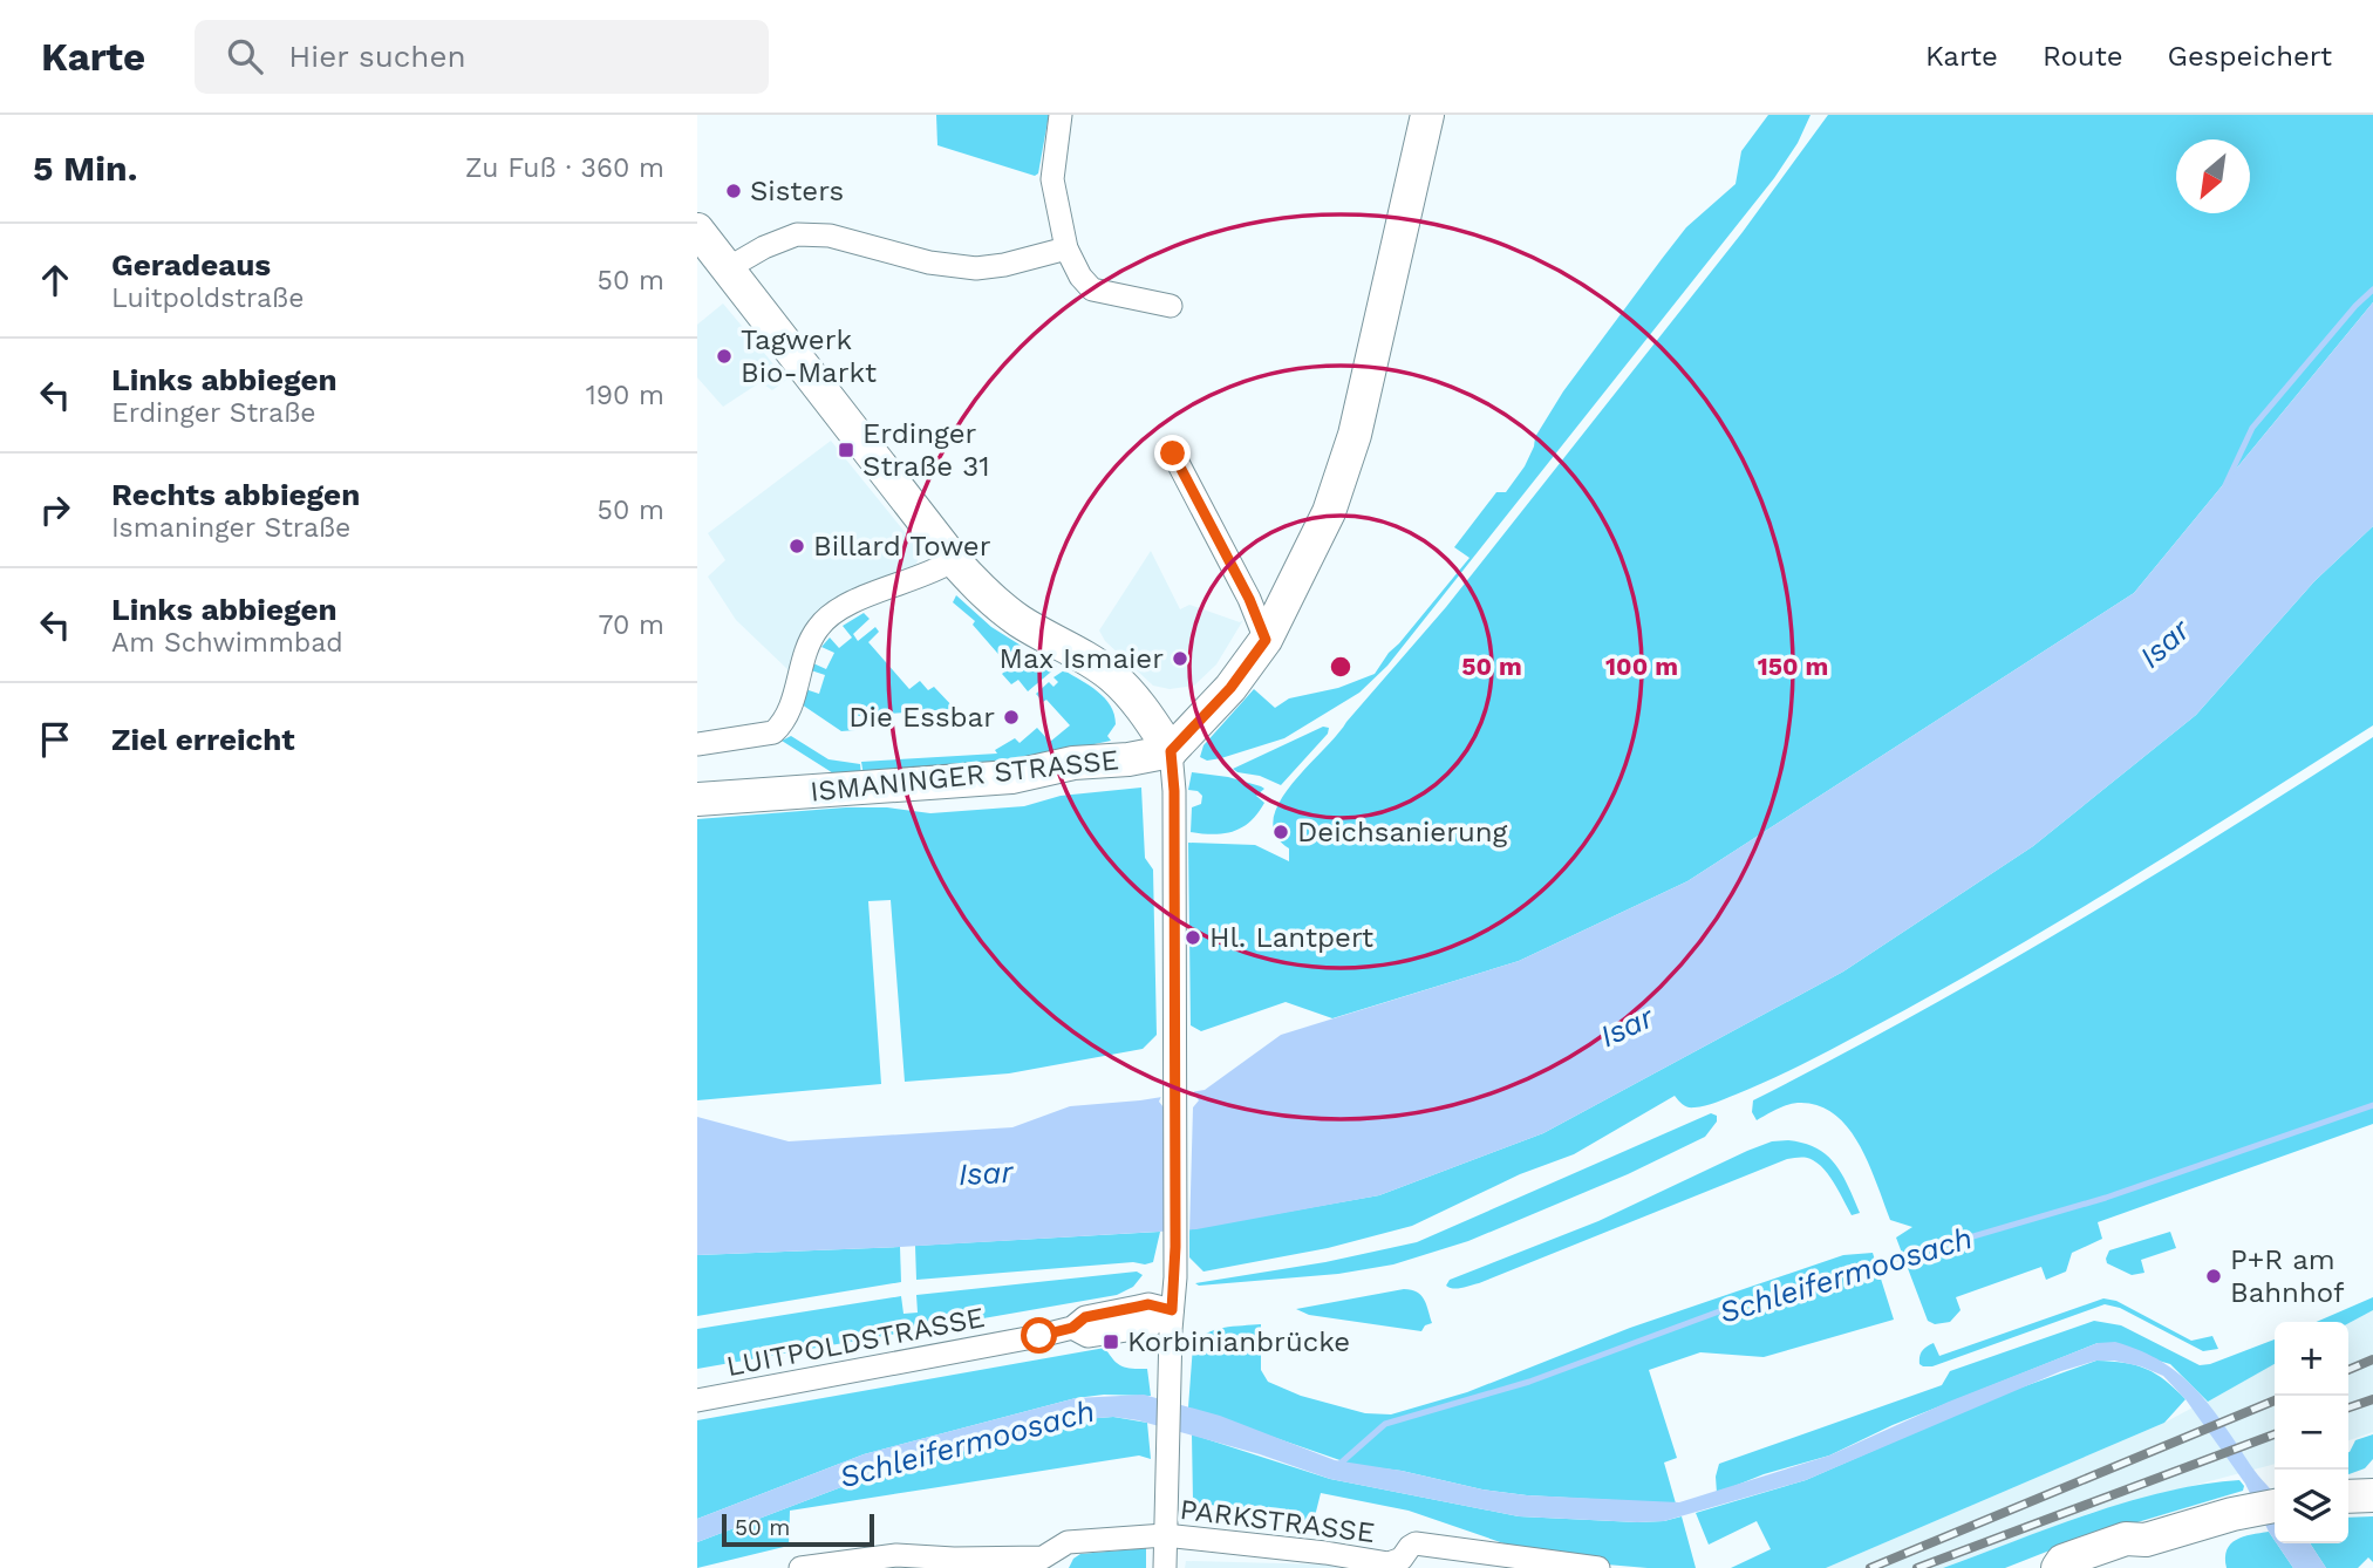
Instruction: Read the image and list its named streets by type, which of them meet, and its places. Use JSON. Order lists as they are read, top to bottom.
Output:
{
  "streets": {
    "street": ["ISMANINGER STRASSE", "LUITPOLDSTRASSE", "PARKSTRASSE"]
  },
  "water": ["Isar", "Schleifermoosach"],
  "places": {
    "other": [
      "Sisters",
      "Tagwerk Bio-Markt",
      "Billard Tower",
      "Max Ismaier",
      "Die Essbar",
      "Deichsanierung",
      "Hl. Lantpert",
      "P+R am Bahnhof"
    ],
    "transit": ["Erdinger Straße 31", "Korbinianbrücke"]
  },
  "scale_bar": "50 m",
  "north": "bottom left",
  "page": {
    "header": "Karte",
    "search": "Hier suchen",
    "nav": ["Karte", "Route", "Gespeichert"],
    "heading": ["5 Min.", "Zu Fuß · 360 m"],
    "list": [
      ["Geradeaus", "Luitpoldstraße", "50 m"],
      ["Links abbiegen", "Erdinger Straße", "190 m"],
      ["Rechts abbiegen", "Ismaninger Straße", "50 m"],
      ["Links abbiegen", "Am Schwimmbad", "70 m"],
      "Ziel erreicht"
    ],
    "map_buttons": ["+", "−"],
    "scale": "50 m"
  },
  "rings": ["50 m", "100 m", "150 m"]
}
